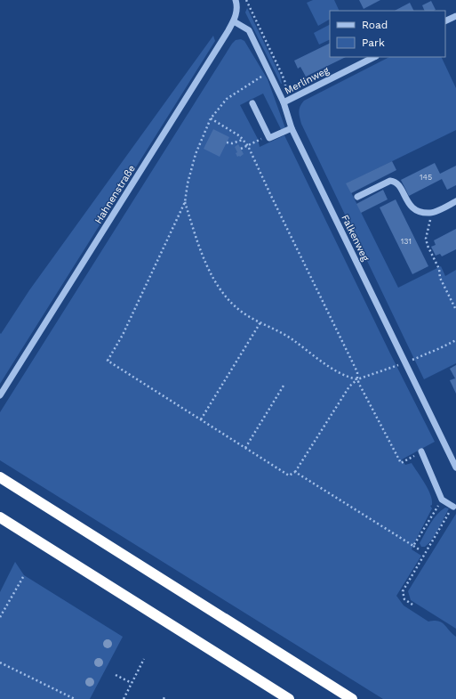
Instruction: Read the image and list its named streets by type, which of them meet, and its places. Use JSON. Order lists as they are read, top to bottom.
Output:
{
  "streets": {
    "street": ["Merlinweg", "Hahnenstraße", "Falkenweg"]
  },
  "crossings": [
    ["Merlinweg", "Falkenweg"],
    ["Hahnenstraße", "Falkenweg"]
  ],
  "house_numbers": ["145", "131"],
  "legend": ["Road", "Park"]
}
